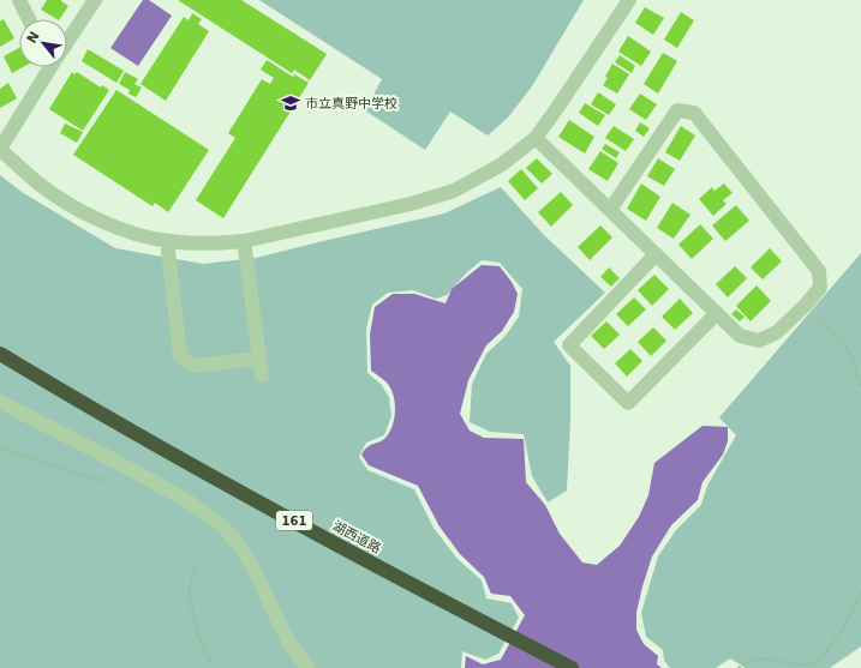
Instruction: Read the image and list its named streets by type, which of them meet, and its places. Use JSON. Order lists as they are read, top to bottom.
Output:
{
  "streets": {
    "highway": ["161", "湖西道路"]
  },
  "places": {
    "school or university": ["市立真野中学校"]
  },
  "north": "top left"
}
